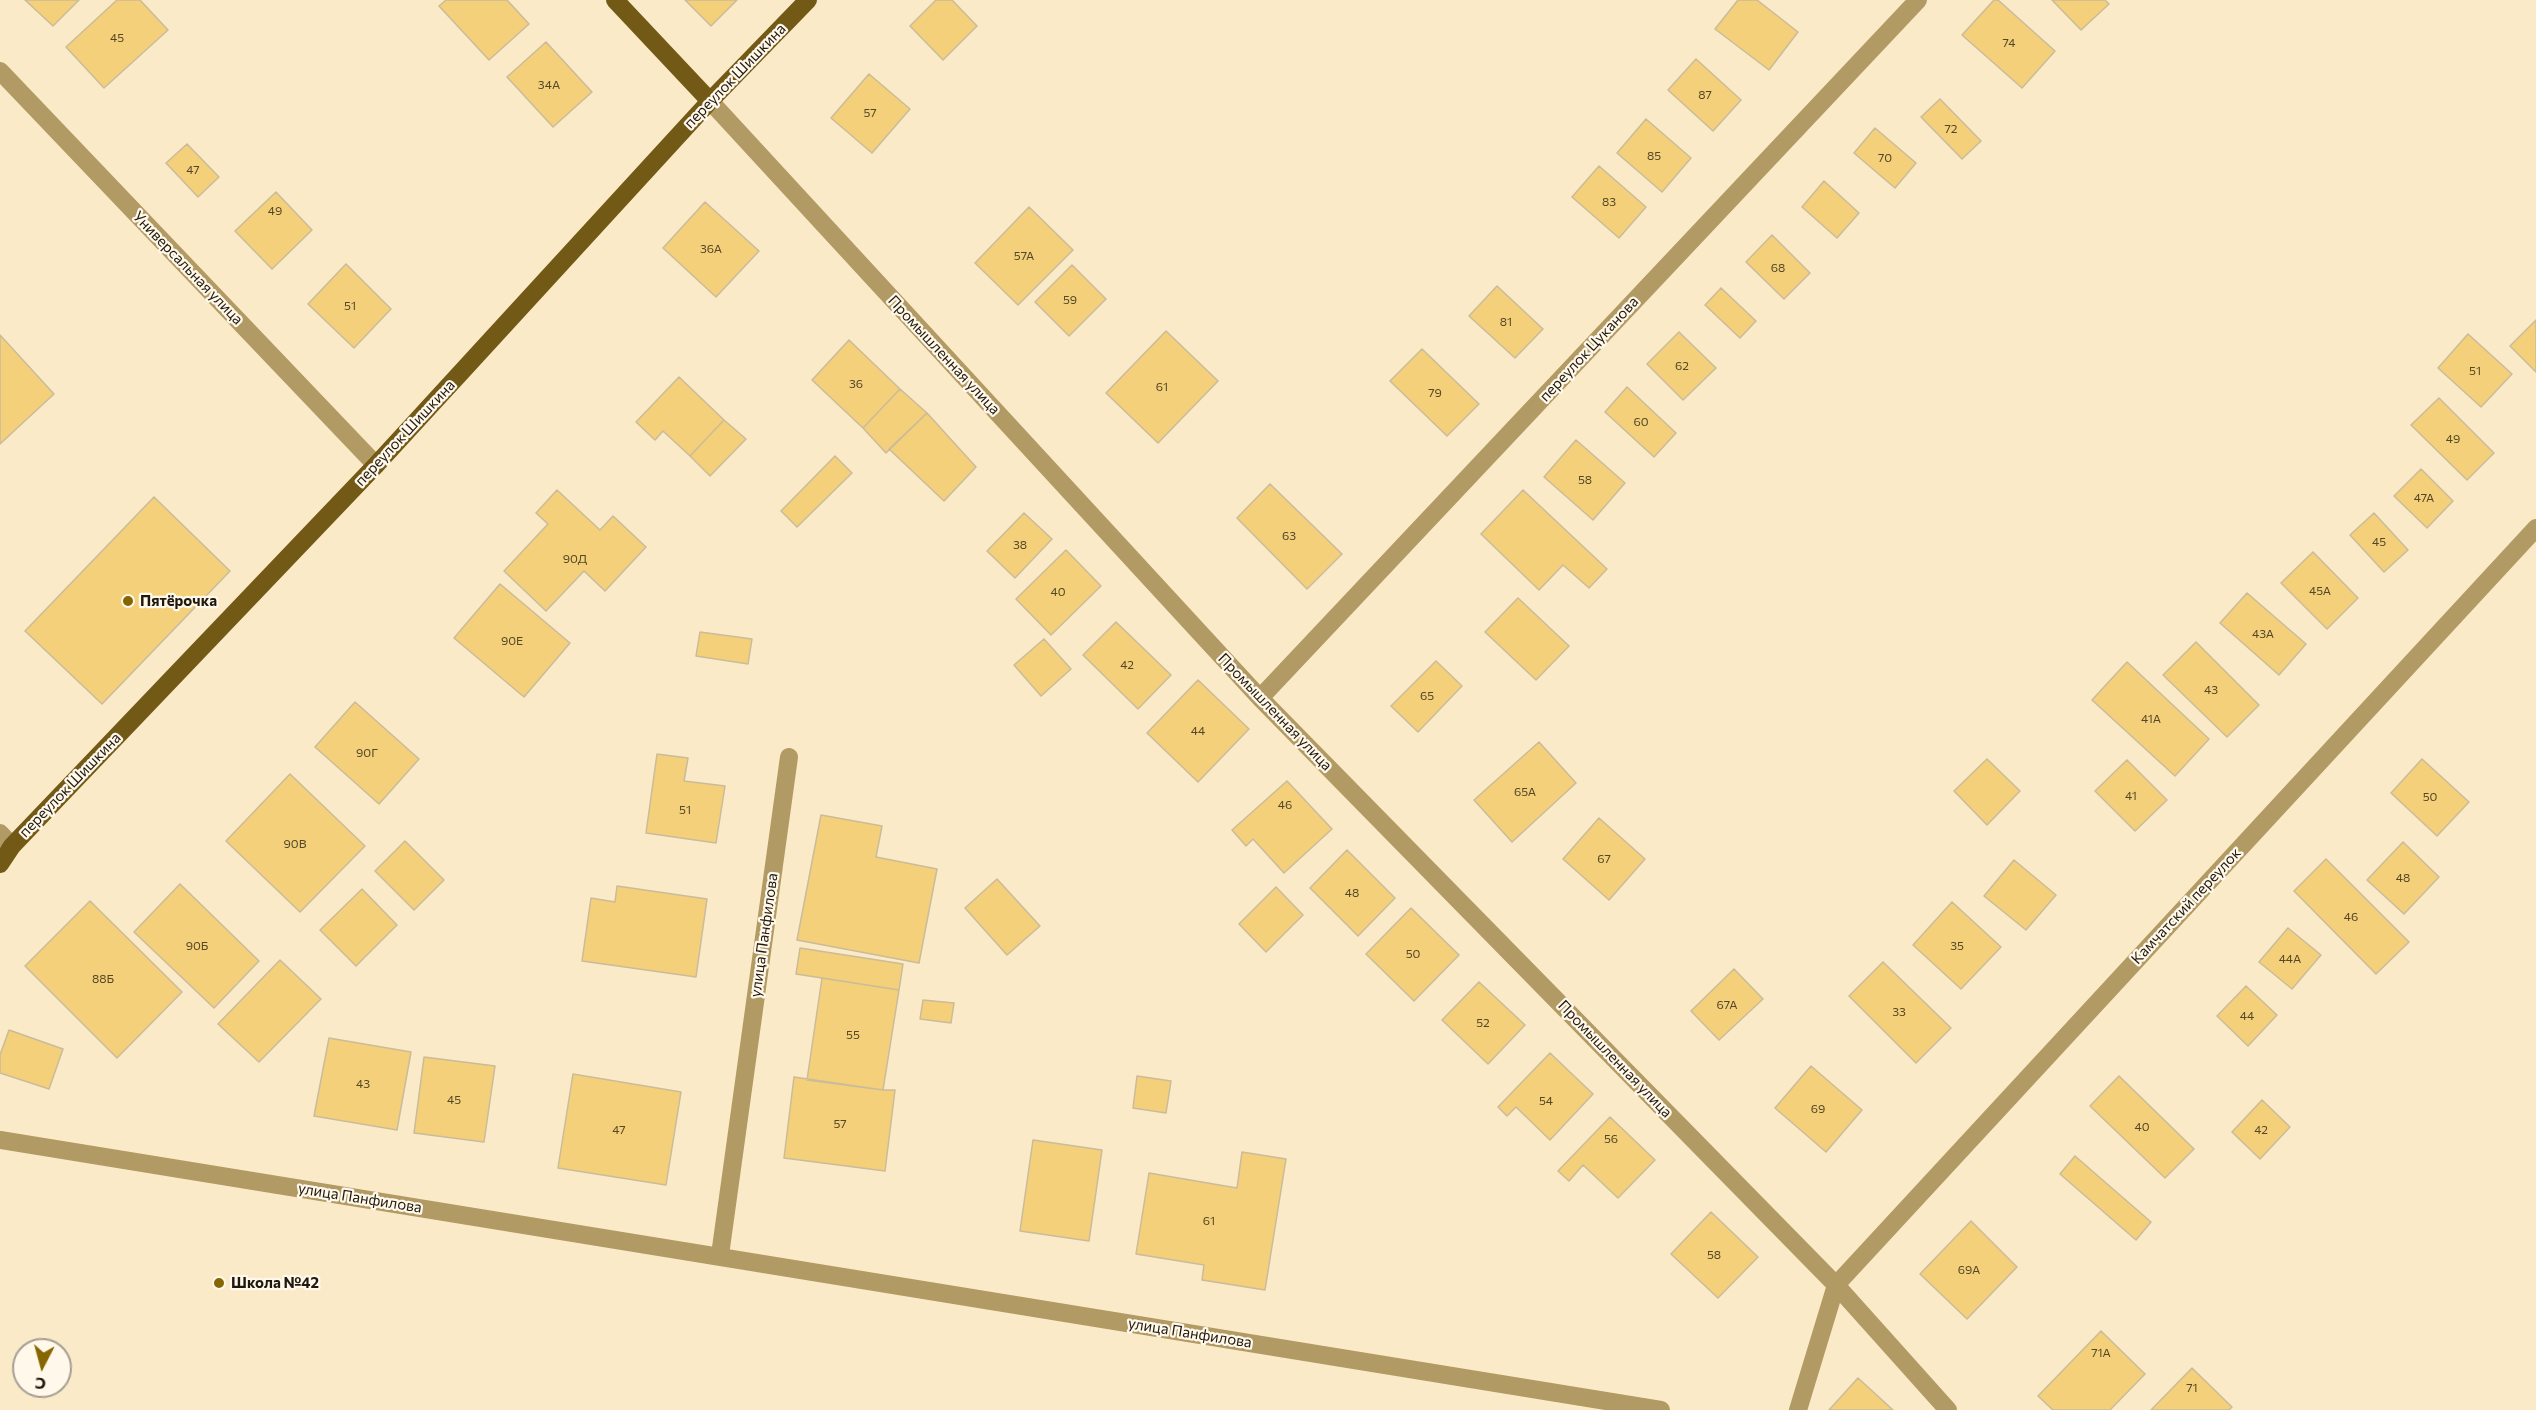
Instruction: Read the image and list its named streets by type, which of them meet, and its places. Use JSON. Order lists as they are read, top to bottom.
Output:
{
  "streets": {
    "main road": ["переулок Шишкина", "Промышленная улица"],
    "street": [
      "Универсальная улица",
      "переулок Цуканова",
      "Камчатский переулок",
      "улица Панфилова"
    ]
  },
  "crossings": [
    ["переулок Шишкина", "Универсальная улица"],
    ["переулок Шишкина", "Промышленная улица"],
    ["переулок Цуканова", "Промышленная улица"],
    ["Промышленная улица", "Камчатский переулок"]
  ],
  "places": ["Пятёрочка", "Школа №42"],
  "house_numbers": [
    "45",
    "74",
    "34А",
    "87",
    "57",
    "72",
    "85",
    "70",
    "47",
    "83",
    "49",
    "36А",
    "57А",
    "68",
    "59",
    "51",
    "81",
    "62",
    "51",
    "36",
    "61",
    "79",
    "60",
    "49",
    "58",
    "47А",
    "63",
    "45",
    "38",
    "90Д",
    "45А",
    "40",
    "43А",
    "90Е",
    "42",
    "43",
    "65",
    "41А",
    "44",
    "90Г",
    "65А",
    "41",
    "50",
    "46",
    "51",
    "90В",
    "67",
    "48",
    "48",
    "46",
    "90Б",
    "35",
    "50",
    "44А",
    "88Б",
    "67А",
    "33",
    "44",
    "52",
    "55",
    "43",
    "45",
    "54",
    "69",
    "57",
    "40",
    "47",
    "42",
    "56",
    "61",
    "58",
    "69А",
    "71А",
    "71"
  ],
  "north": "bottom"
}
